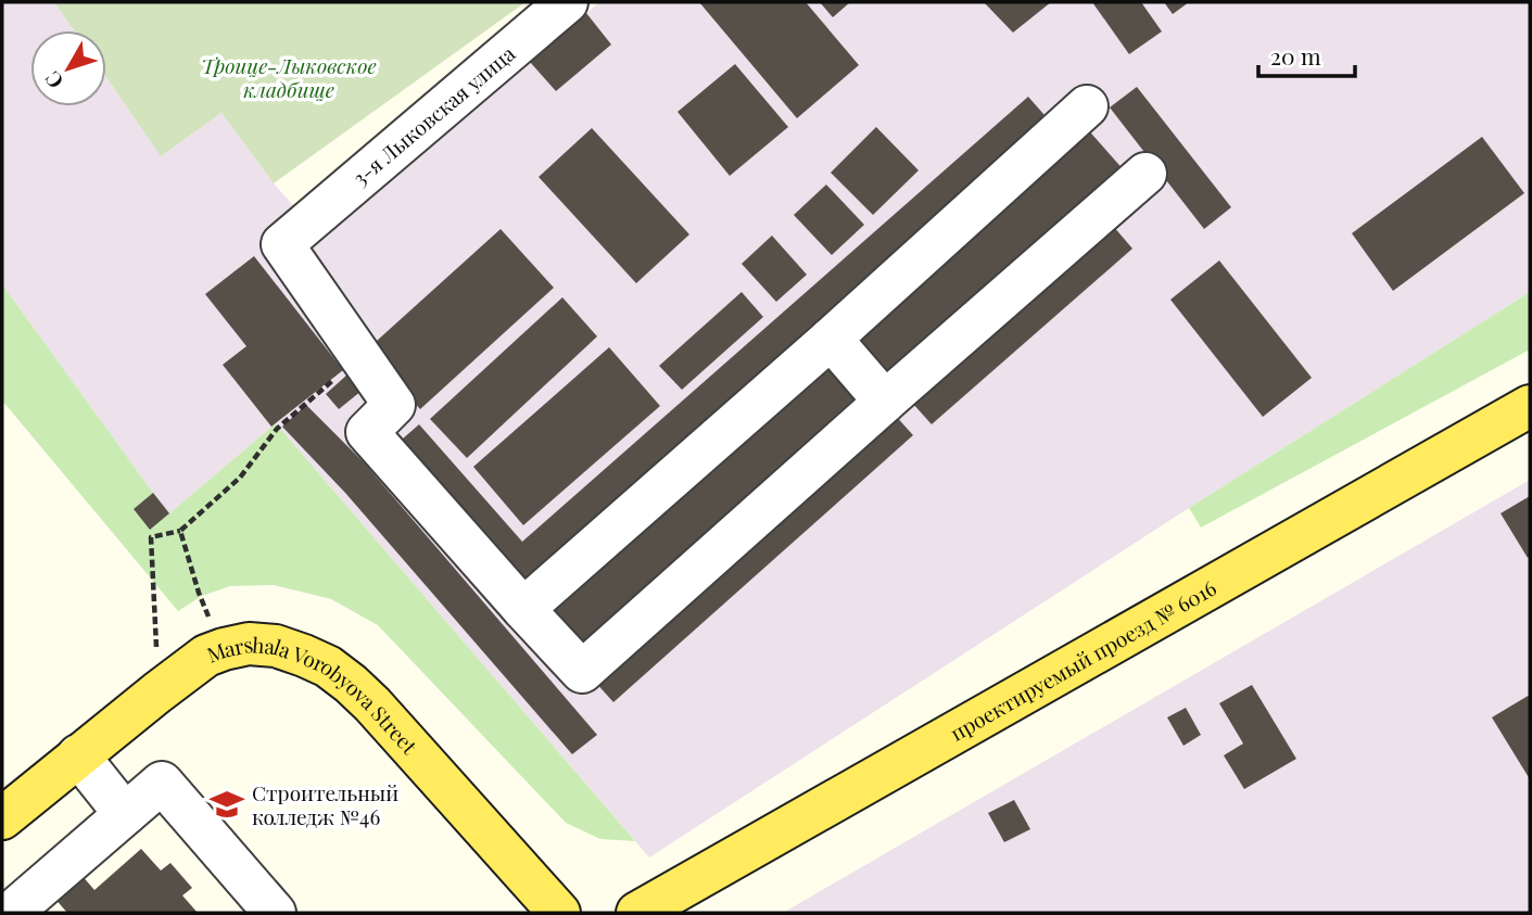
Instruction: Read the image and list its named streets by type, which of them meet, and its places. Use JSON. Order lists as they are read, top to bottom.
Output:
{
  "streets": {
    "main road": ["проектируемый проезд № 6016", "Marshala Vorobyova Street"],
    "street": ["3-я Лыковская улица"]
  },
  "parks": ["Троице-Лыковское кладбище"],
  "places": {
    "school or university": ["Строительный колледж №46"]
  },
  "scale_bar": "20 m",
  "north": "bottom left"
}
